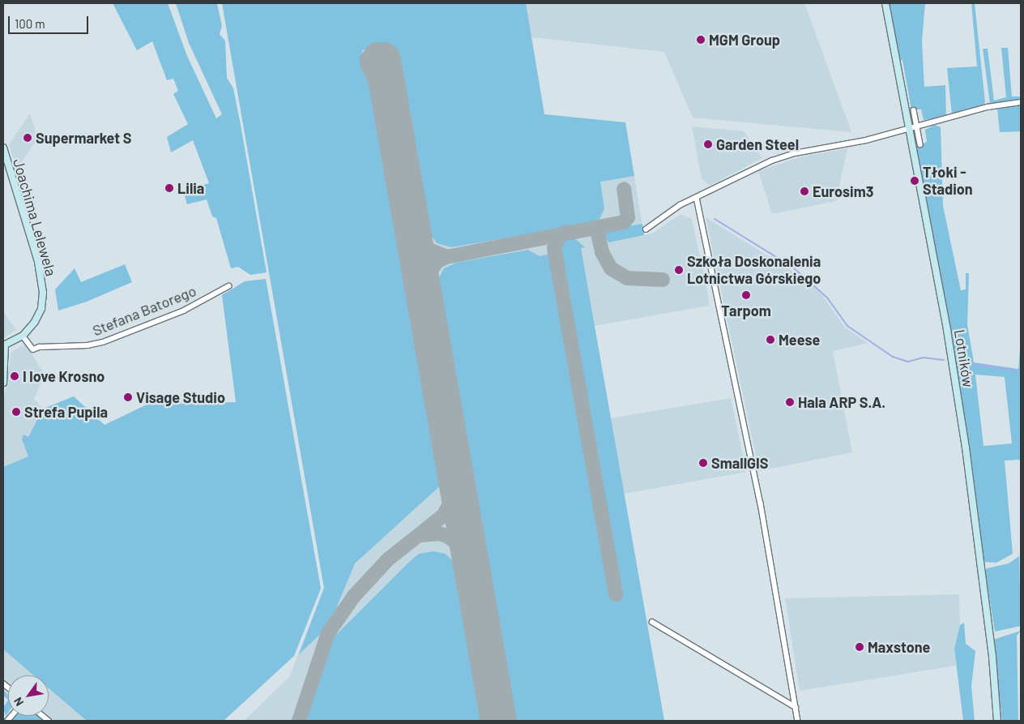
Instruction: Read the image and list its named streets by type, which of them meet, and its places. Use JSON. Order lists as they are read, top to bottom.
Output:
{
  "streets": {
    "street": ["Joachima Lelewela", "Stefana Batorego", "Lotników"]
  },
  "crossings": [
    ["Joachima Lelewela", "Stefana Batorego"]
  ],
  "places": [
    "MGM Group",
    "Supermarket S",
    "Garden Steel",
    "Tłoki - Stadion",
    "Lilia",
    "Eurosim3",
    "Szkoła Doskonalenia Lotnictwa Górskiego",
    "Tarpom",
    "Meese",
    "I love Krosno",
    "Visage Studio",
    "Hala ARP S.A.",
    "Strefa Pupila",
    "SmallGIS",
    "Maxstone"
  ],
  "scale_bar": "100 m",
  "north": "bottom left"
}
